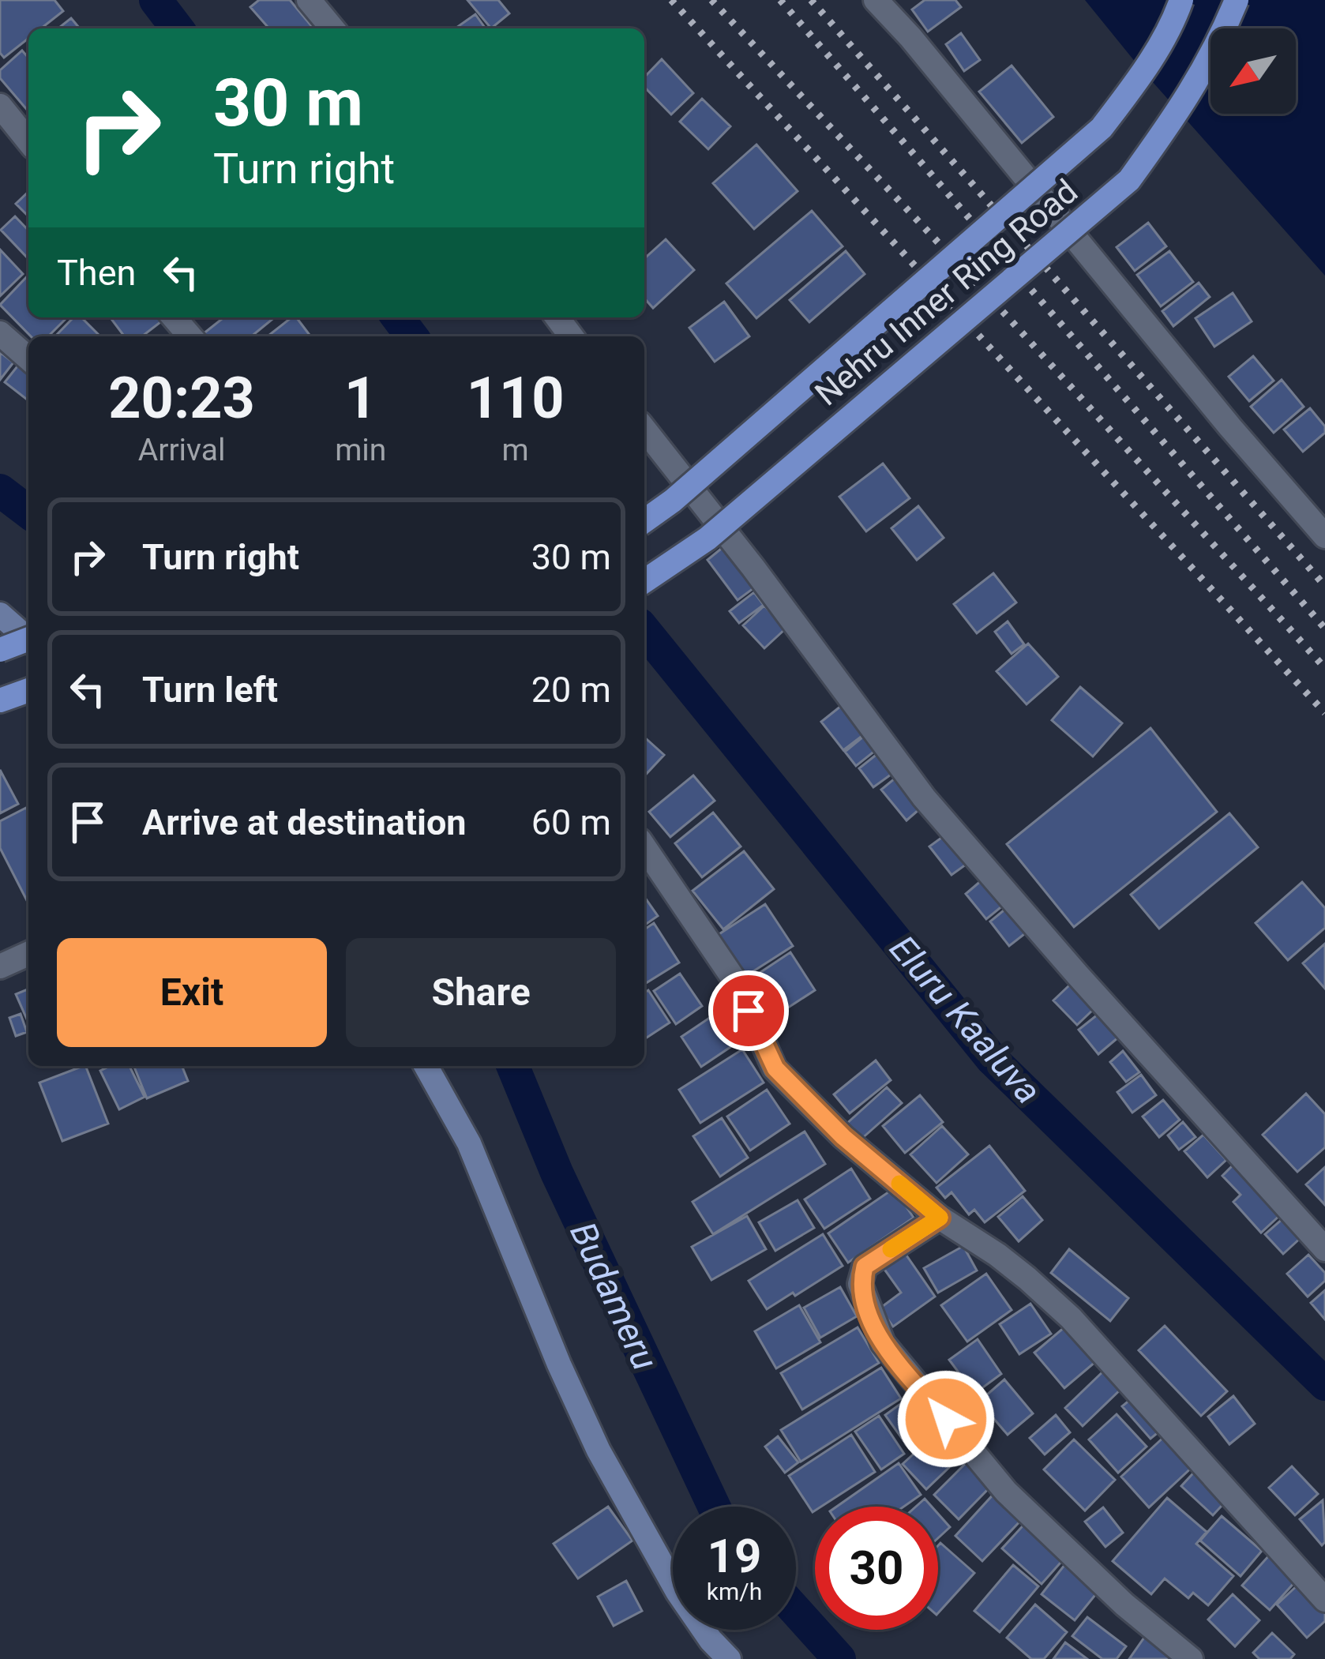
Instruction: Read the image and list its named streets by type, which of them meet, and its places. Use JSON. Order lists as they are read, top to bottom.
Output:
{
  "streets": {
    "main road": ["Nehru Inner Ring Road"]
  },
  "water": ["Eluru Kaaluva", "Budameru"],
  "north": "bottom left",
  "page": {
    "turn": ["30 m", "Turn right"],
    "then": "Then",
    "eta": [
      "20:23",
      "Arrival",
      "1",
      "min",
      "110",
      "m"
    ],
    "list": [
      {
        "name": "Turn right",
        "value": "30 m"
      },
      {
        "name": "Turn left",
        "value": "20 m"
      },
      {
        "name": "Arrive at destination",
        "value": "60 m"
      }
    ],
    "buttons": ["Exit", "Share"],
    "speed": "19 km/h",
    "limit": "30"
  }
}
